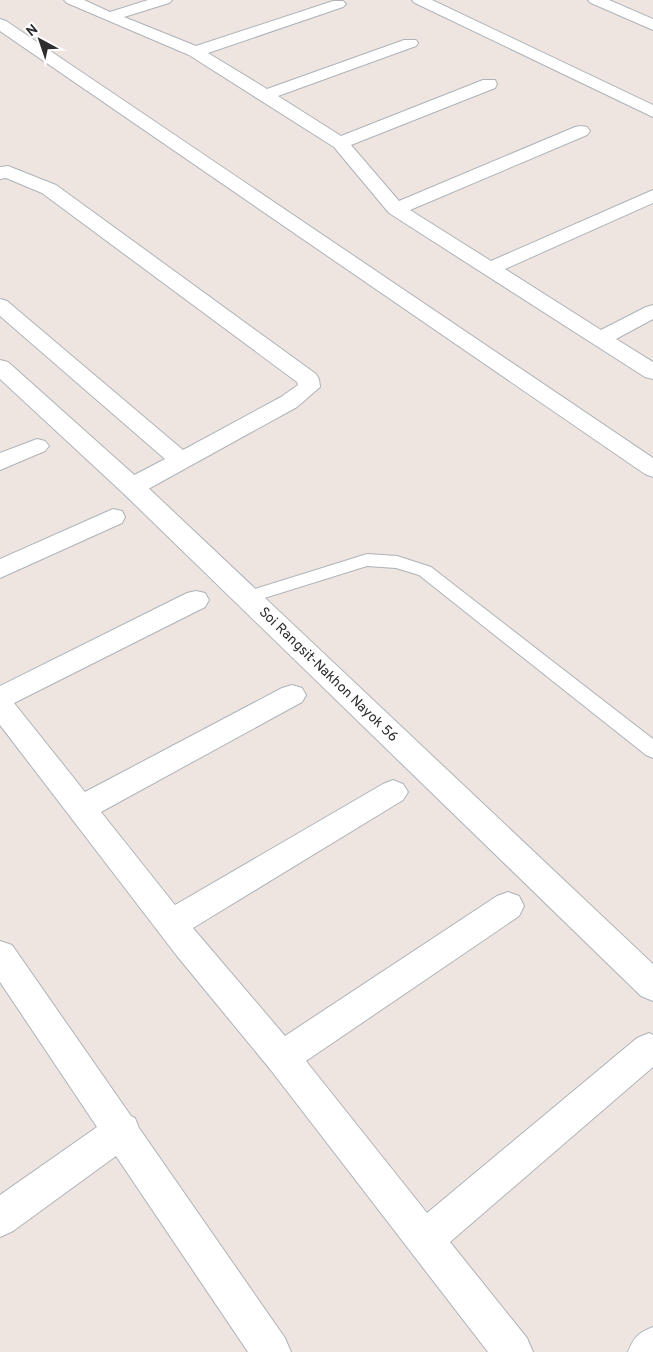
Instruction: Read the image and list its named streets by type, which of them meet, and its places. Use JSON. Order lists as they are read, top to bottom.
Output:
{
  "streets": {
    "street": ["Soi Rangsit-Nakhon Nayok 56"]
  },
  "north": "top left"
}
